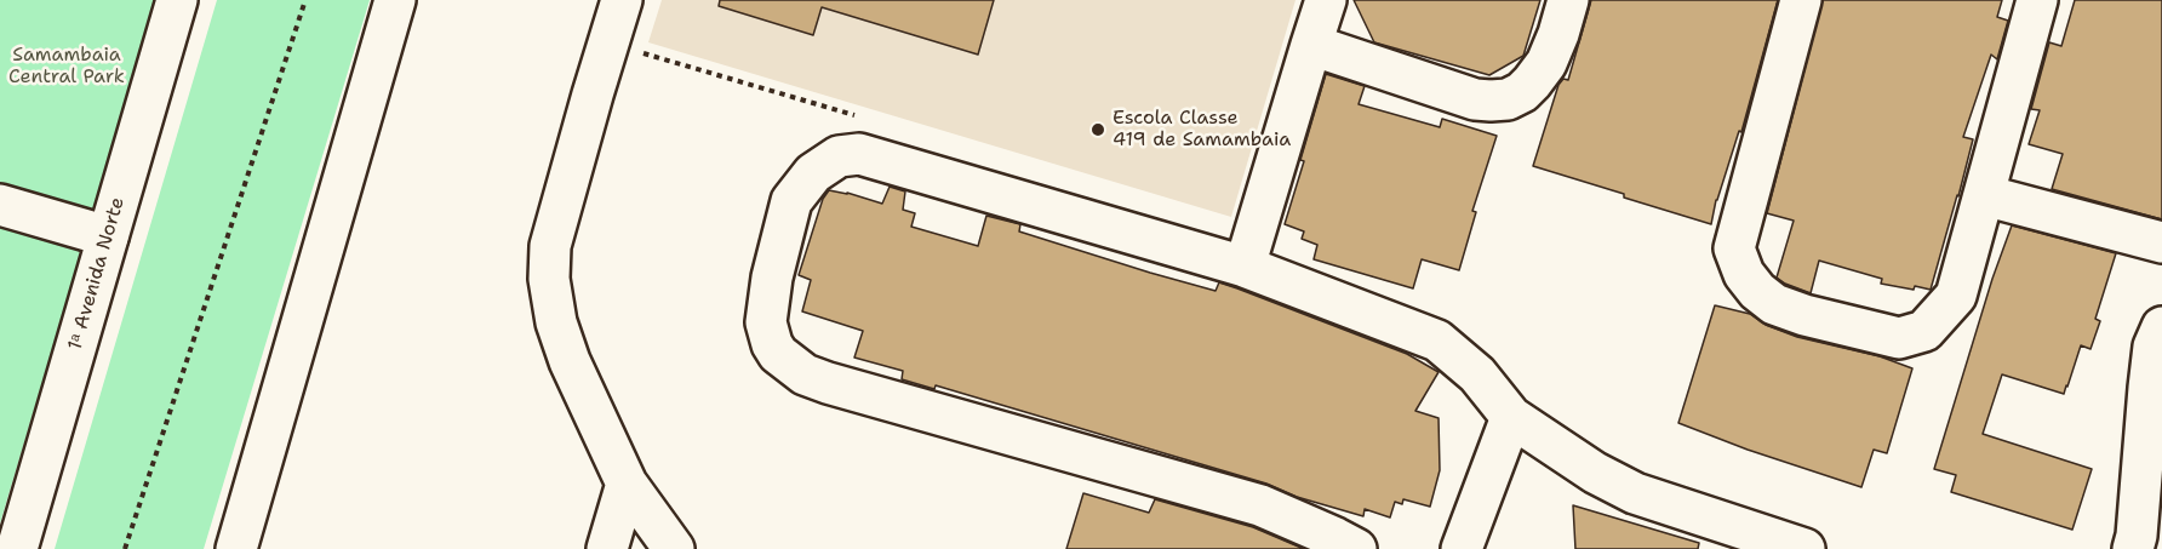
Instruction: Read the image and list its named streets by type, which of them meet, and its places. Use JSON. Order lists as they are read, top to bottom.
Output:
{
  "streets": {
    "street": ["1ᵃ Avenida Norte"]
  },
  "parks": ["Samambaia Central Park"],
  "places": ["Escola Classe 419 de Samambaia"]
}
